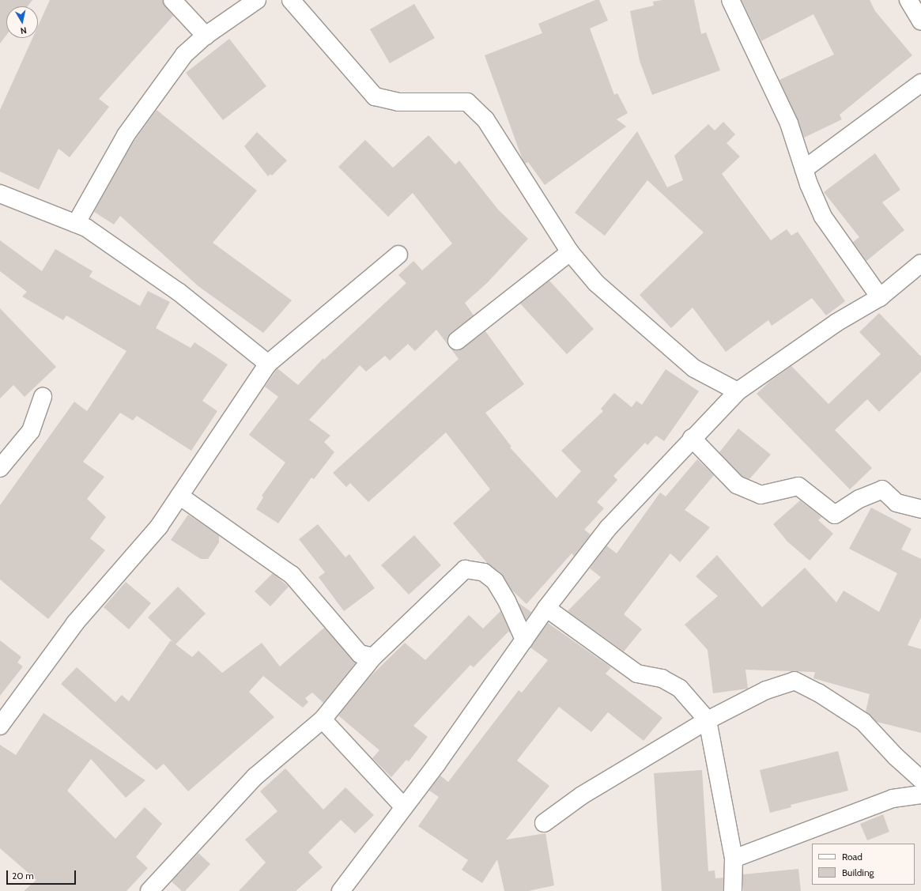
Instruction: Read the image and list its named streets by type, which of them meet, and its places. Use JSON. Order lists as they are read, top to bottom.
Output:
{
  "legend": ["Road", "Building"],
  "scale_bar": "20 m",
  "north": "bottom"
}
